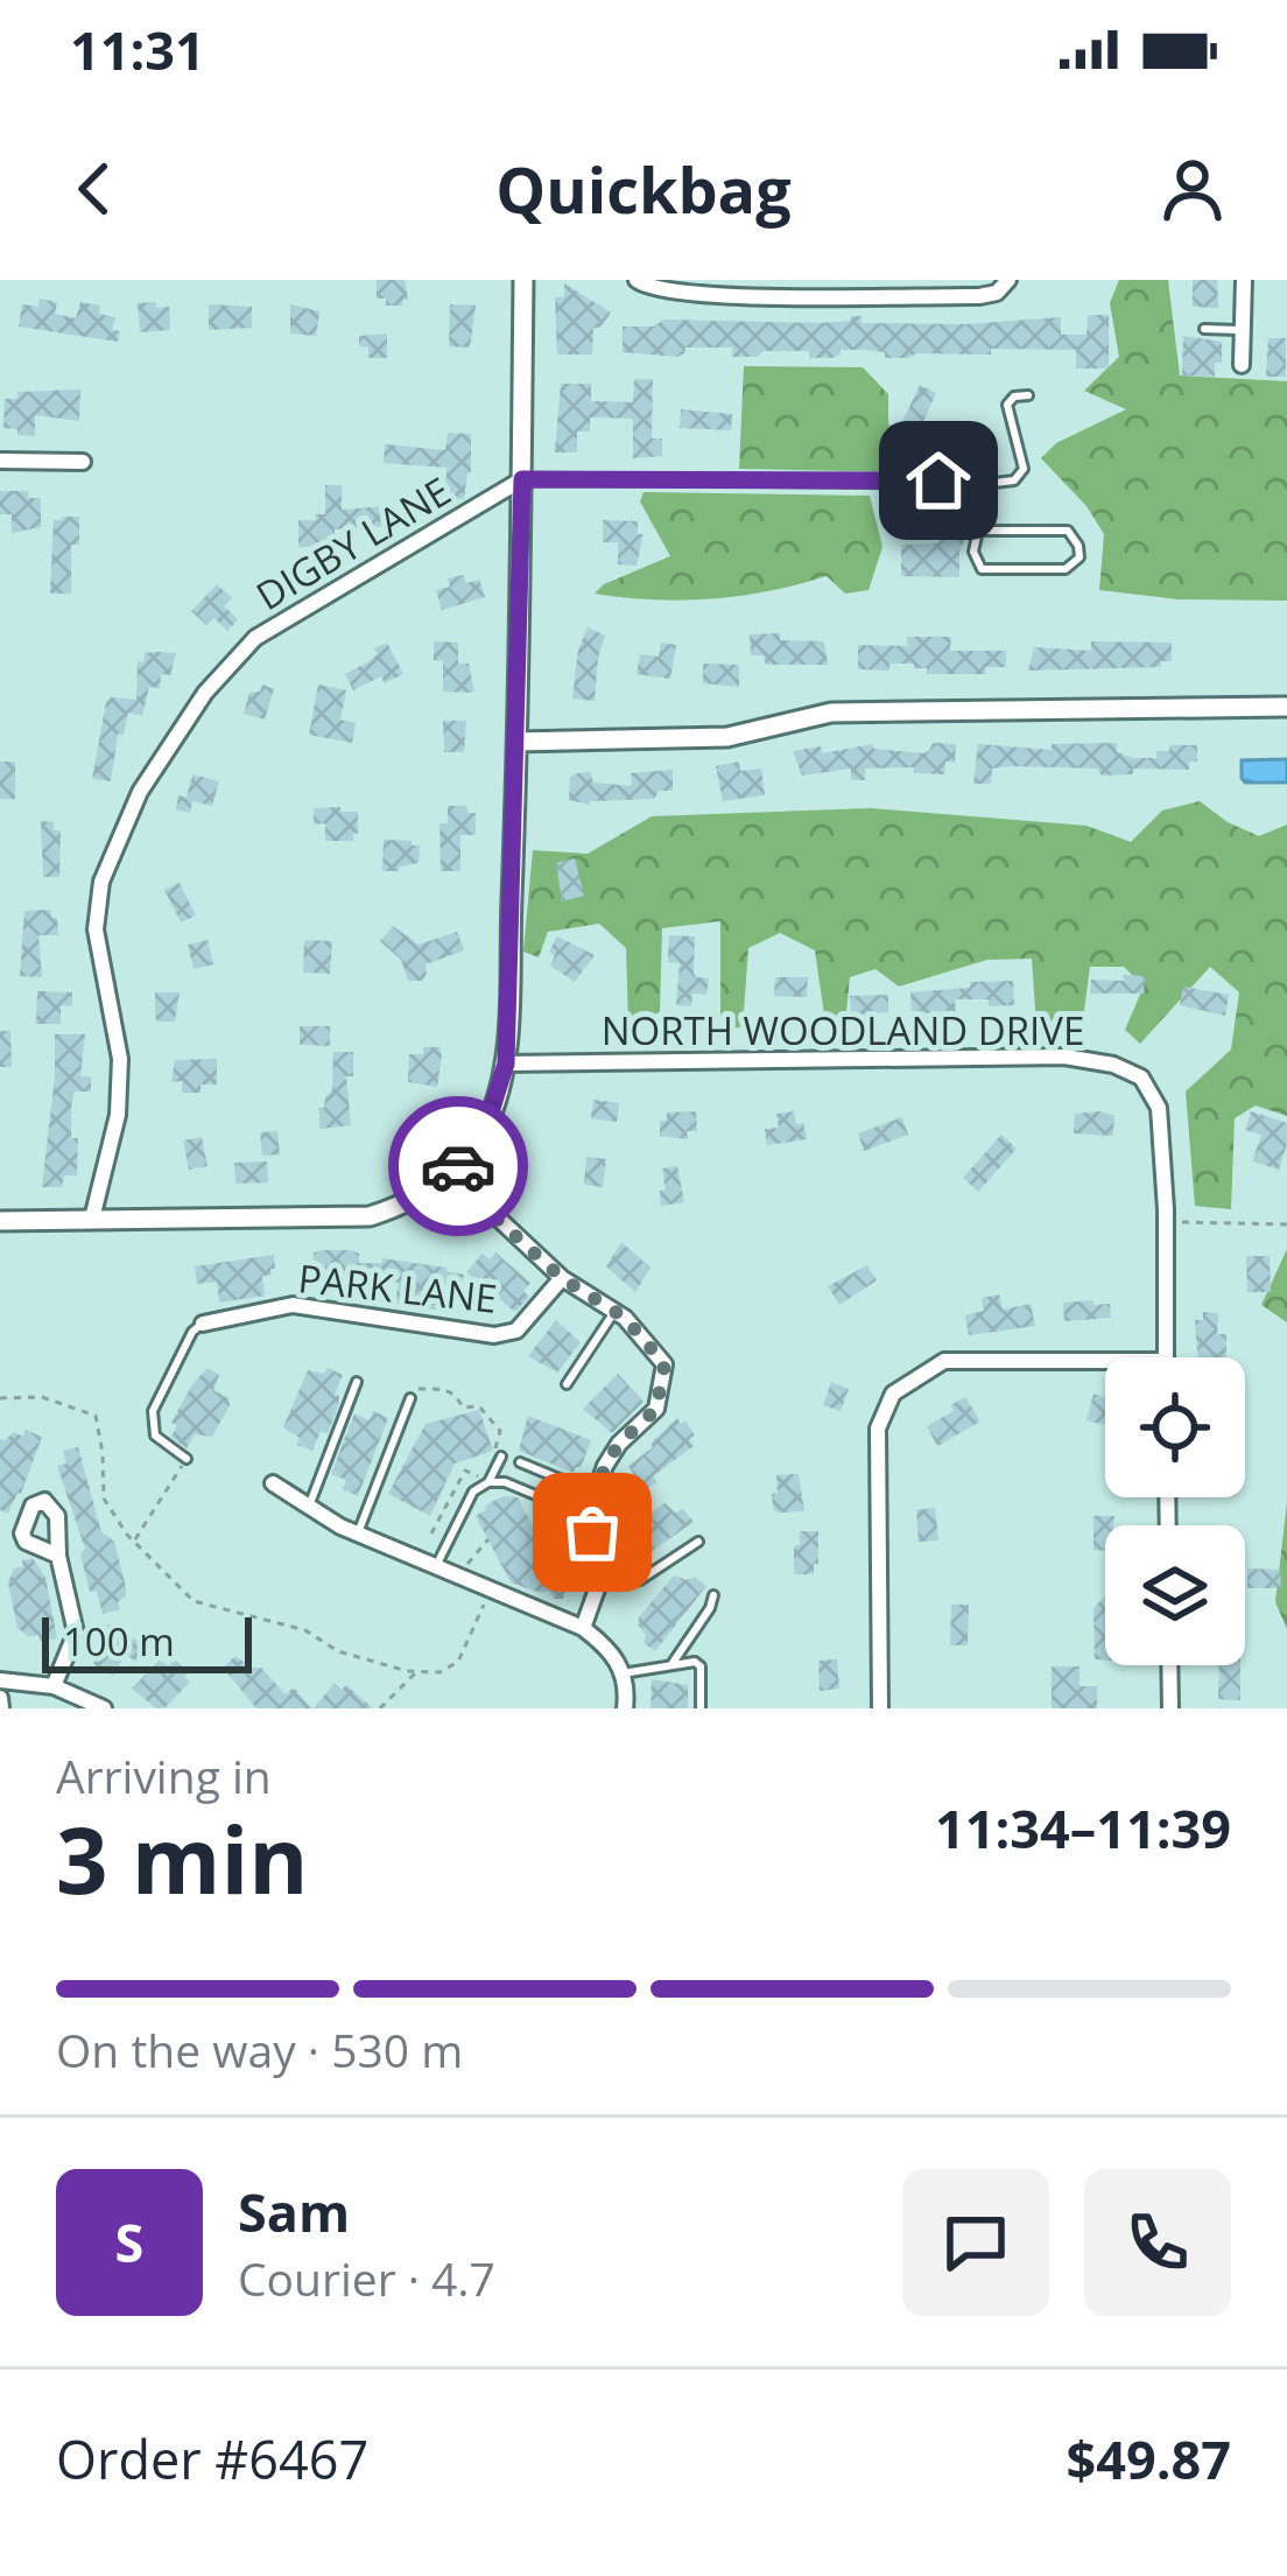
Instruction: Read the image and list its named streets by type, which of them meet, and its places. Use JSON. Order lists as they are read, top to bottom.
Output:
{
  "streets": {
    "street": ["DIGBY LANE", "NORTH WOODLAND DRIVE", "PARK LANE"]
  },
  "scale_bar": "100 m",
  "page": {
    "status": "11:31",
    "header": "Quickbag",
    "scale": "100 m",
    "heading": ["3 min", "Arriving in", "11:34–11:39"],
    "panel": [
      "Sam",
      "Courier · 4.7",
      "Order #6467",
      "$49.87"
    ],
    "bar": "On the way · 530 m",
    "round": "S"
  }
}
